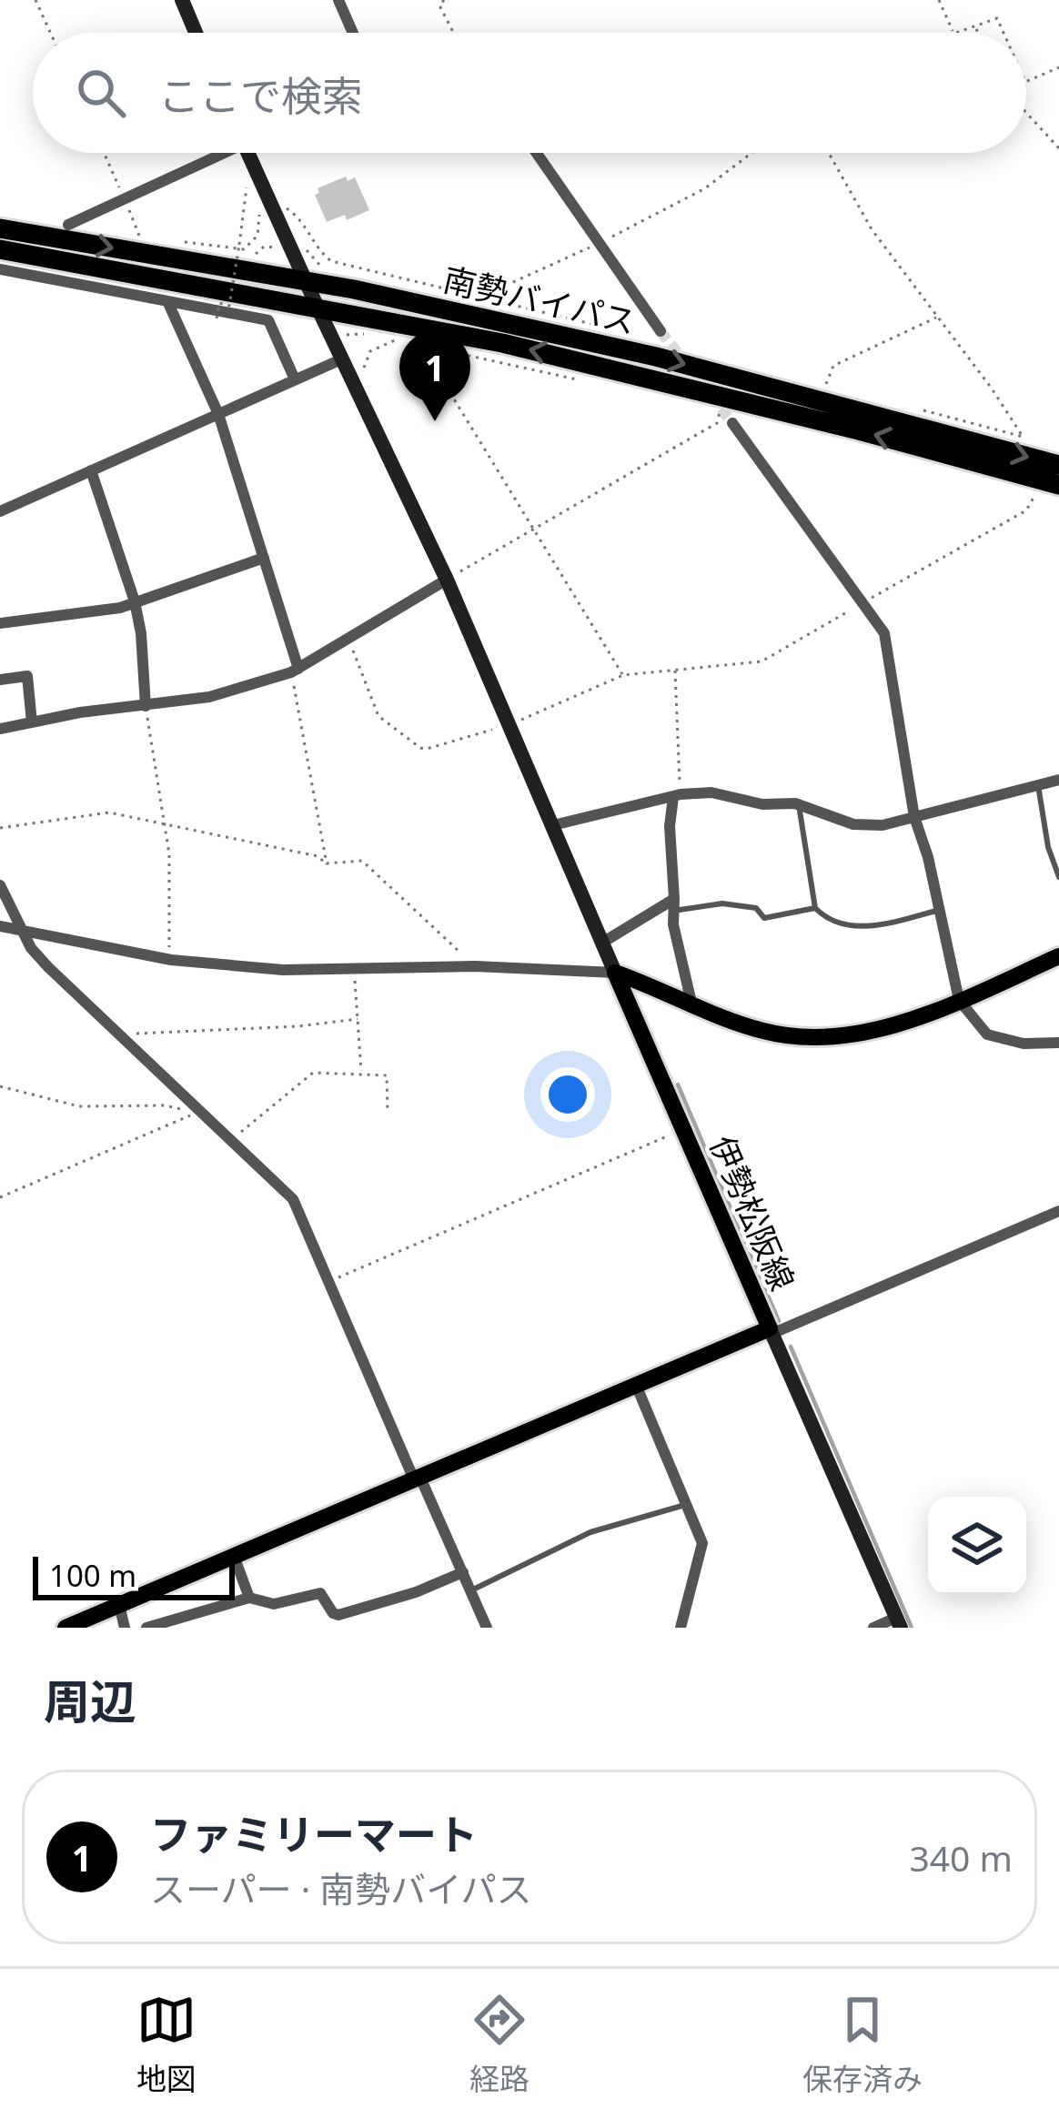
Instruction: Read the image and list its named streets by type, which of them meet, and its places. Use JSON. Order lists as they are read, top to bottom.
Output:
{
  "streets": {
    "highway": ["南勢バイパス"],
    "main road": ["伊勢松阪線"]
  },
  "scale_bar": "100 m",
  "page": {
    "search": "ここで検索",
    "pins": "1",
    "scale": "100 m",
    "heading": "周辺",
    "list": [
      {
        "mark": "1",
        "name": "ファミリーマート",
        "note": "スーパー · 南勢バイパス",
        "value": "340 m"
      }
    ],
    "nav": ["地図", "経路", "保存済み"]
  }
}
